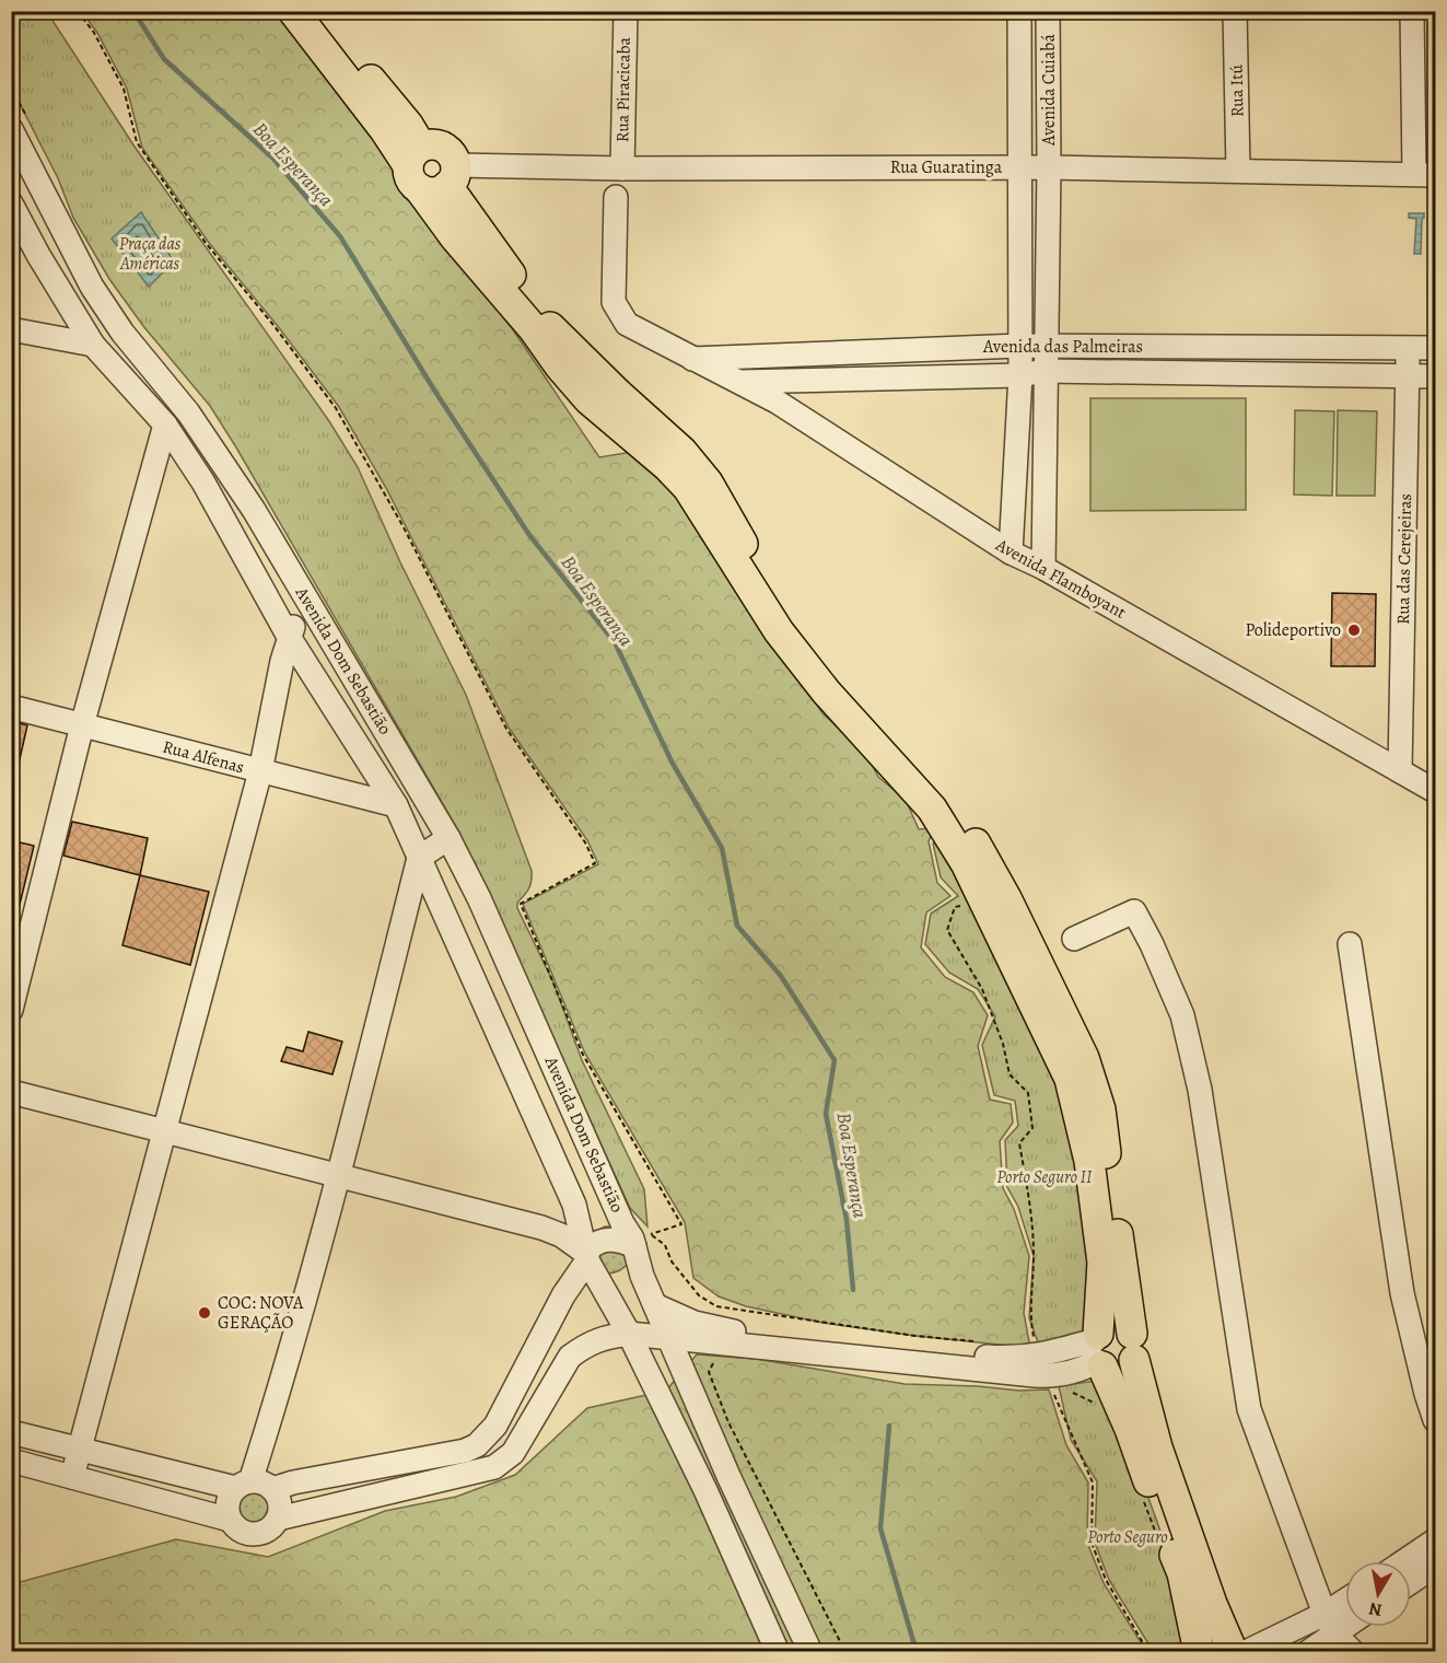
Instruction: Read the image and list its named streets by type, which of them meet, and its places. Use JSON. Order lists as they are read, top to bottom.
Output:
{
  "streets": {
    "street": [
      "Rua Piracicaba",
      "Avenida Cuiabá",
      "Rua Itú",
      "Rua Guaratinga",
      "Avenida das Palmeiras",
      "Rua das Cerejeiras",
      "Avenida Flamboyant",
      "Avenida Dom Sebastião",
      "Rua Alfenas"
    ]
  },
  "crossings": [
    ["Rua Piracicaba", "Rua Guaratinga"],
    ["Avenida Cuiabá", "Rua Guaratinga"],
    ["Avenida Cuiabá", "Avenida das Palmeiras"],
    ["Avenida Cuiabá", "Avenida Flamboyant"],
    ["Rua Itú", "Rua Guaratinga"],
    ["Avenida das Palmeiras", "Rua das Cerejeiras"],
    ["Avenida das Palmeiras", "Avenida Flamboyant"],
    ["Rua das Cerejeiras", "Avenida Flamboyant"],
    ["Avenida Dom Sebastião", "Rua Alfenas"]
  ],
  "water": ["Boa Esperança"],
  "parks": ["Praça das Américas", "Porto Seguro II", "Porto Seguro"],
  "places": ["Polideportivo", "COC: NOVA GERAÇÃO"],
  "north": "bottom"
}
